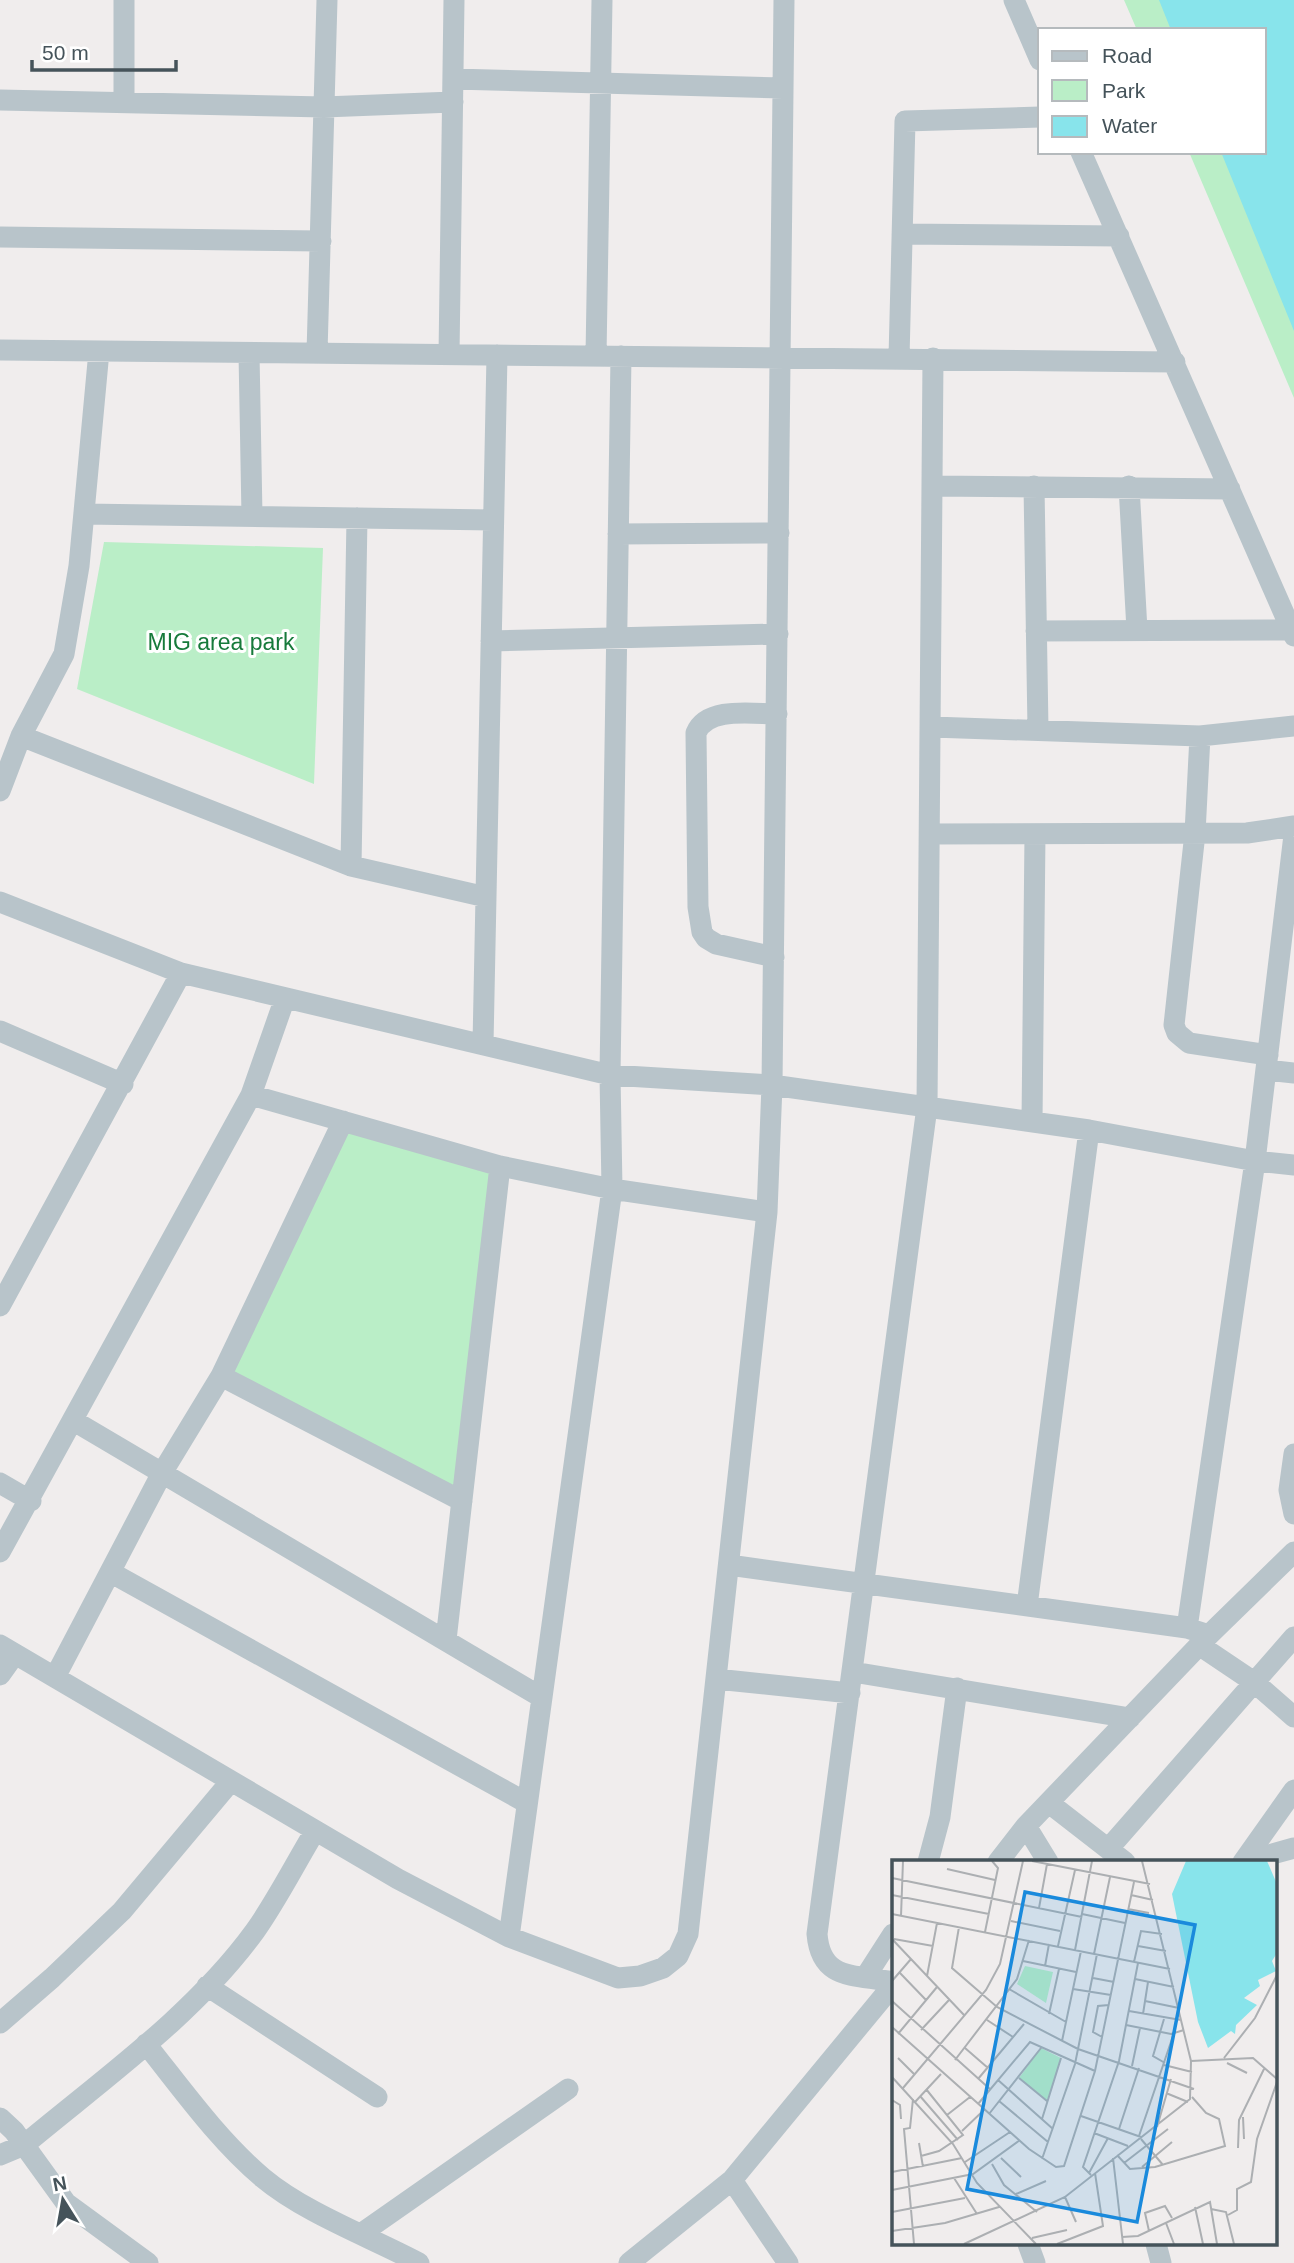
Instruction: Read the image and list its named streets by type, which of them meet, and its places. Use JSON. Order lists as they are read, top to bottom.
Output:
{
  "parks": ["MIG area park"],
  "legend": ["Road", "Park", "Water"],
  "scale_bar": "50 m",
  "north": "top"
}
